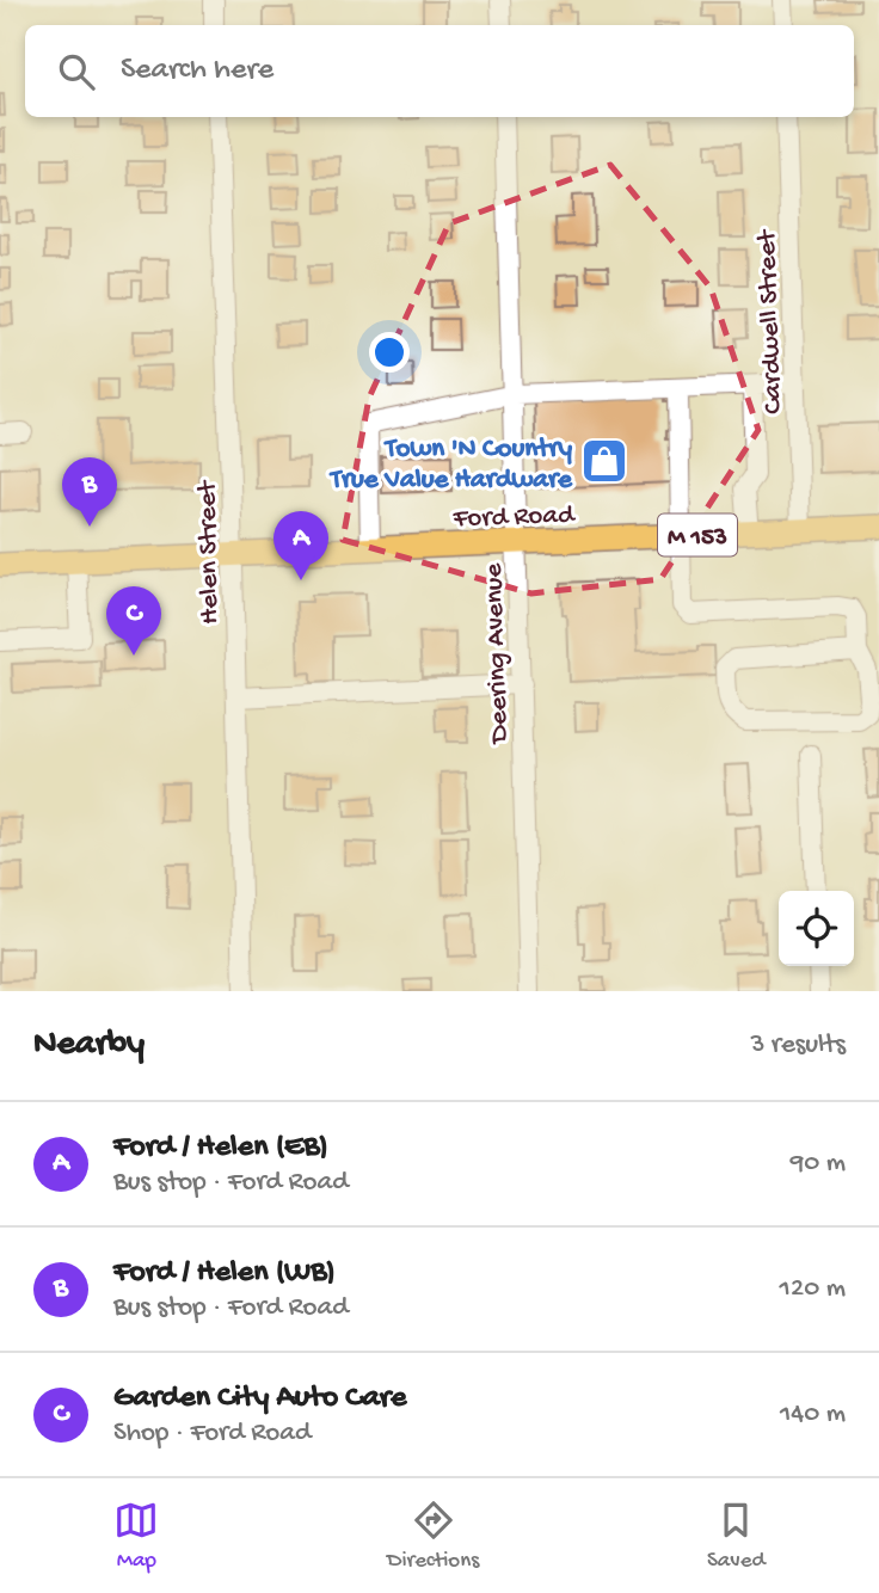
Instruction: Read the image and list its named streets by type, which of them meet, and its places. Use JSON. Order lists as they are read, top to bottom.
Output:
{
  "streets": {
    "main road": ["Ford Road", "M 153"],
    "street": ["Cardwell Street", "Helen Street", "Deering Avenue"]
  },
  "crossings": [
    ["Cardwell Street", "Ford Road"],
    ["Ford Road", "Helen Street"],
    ["Ford Road", "Deering Avenue"]
  ],
  "places": {
    "shop": ["Town 'N Country True Value Hardware"]
  },
  "page": {
    "search": "Search here",
    "pins": ["B", "A", "C"],
    "heading": ["Nearby", "3 results"],
    "list": [
      {
        "mark": "A",
        "name": "Ford / Helen (EB)",
        "note": "Bus stop · Ford Road",
        "value": "90 m"
      },
      {
        "mark": "B",
        "name": "Ford / Helen (WB)",
        "note": "Bus stop · Ford Road",
        "value": "120 m"
      },
      {
        "mark": "C",
        "name": "Garden City Auto Care",
        "note": "Shop · Ford Road",
        "value": "140 m"
      }
    ],
    "nav": ["Map", "Directions", "Saved"]
  }
}
